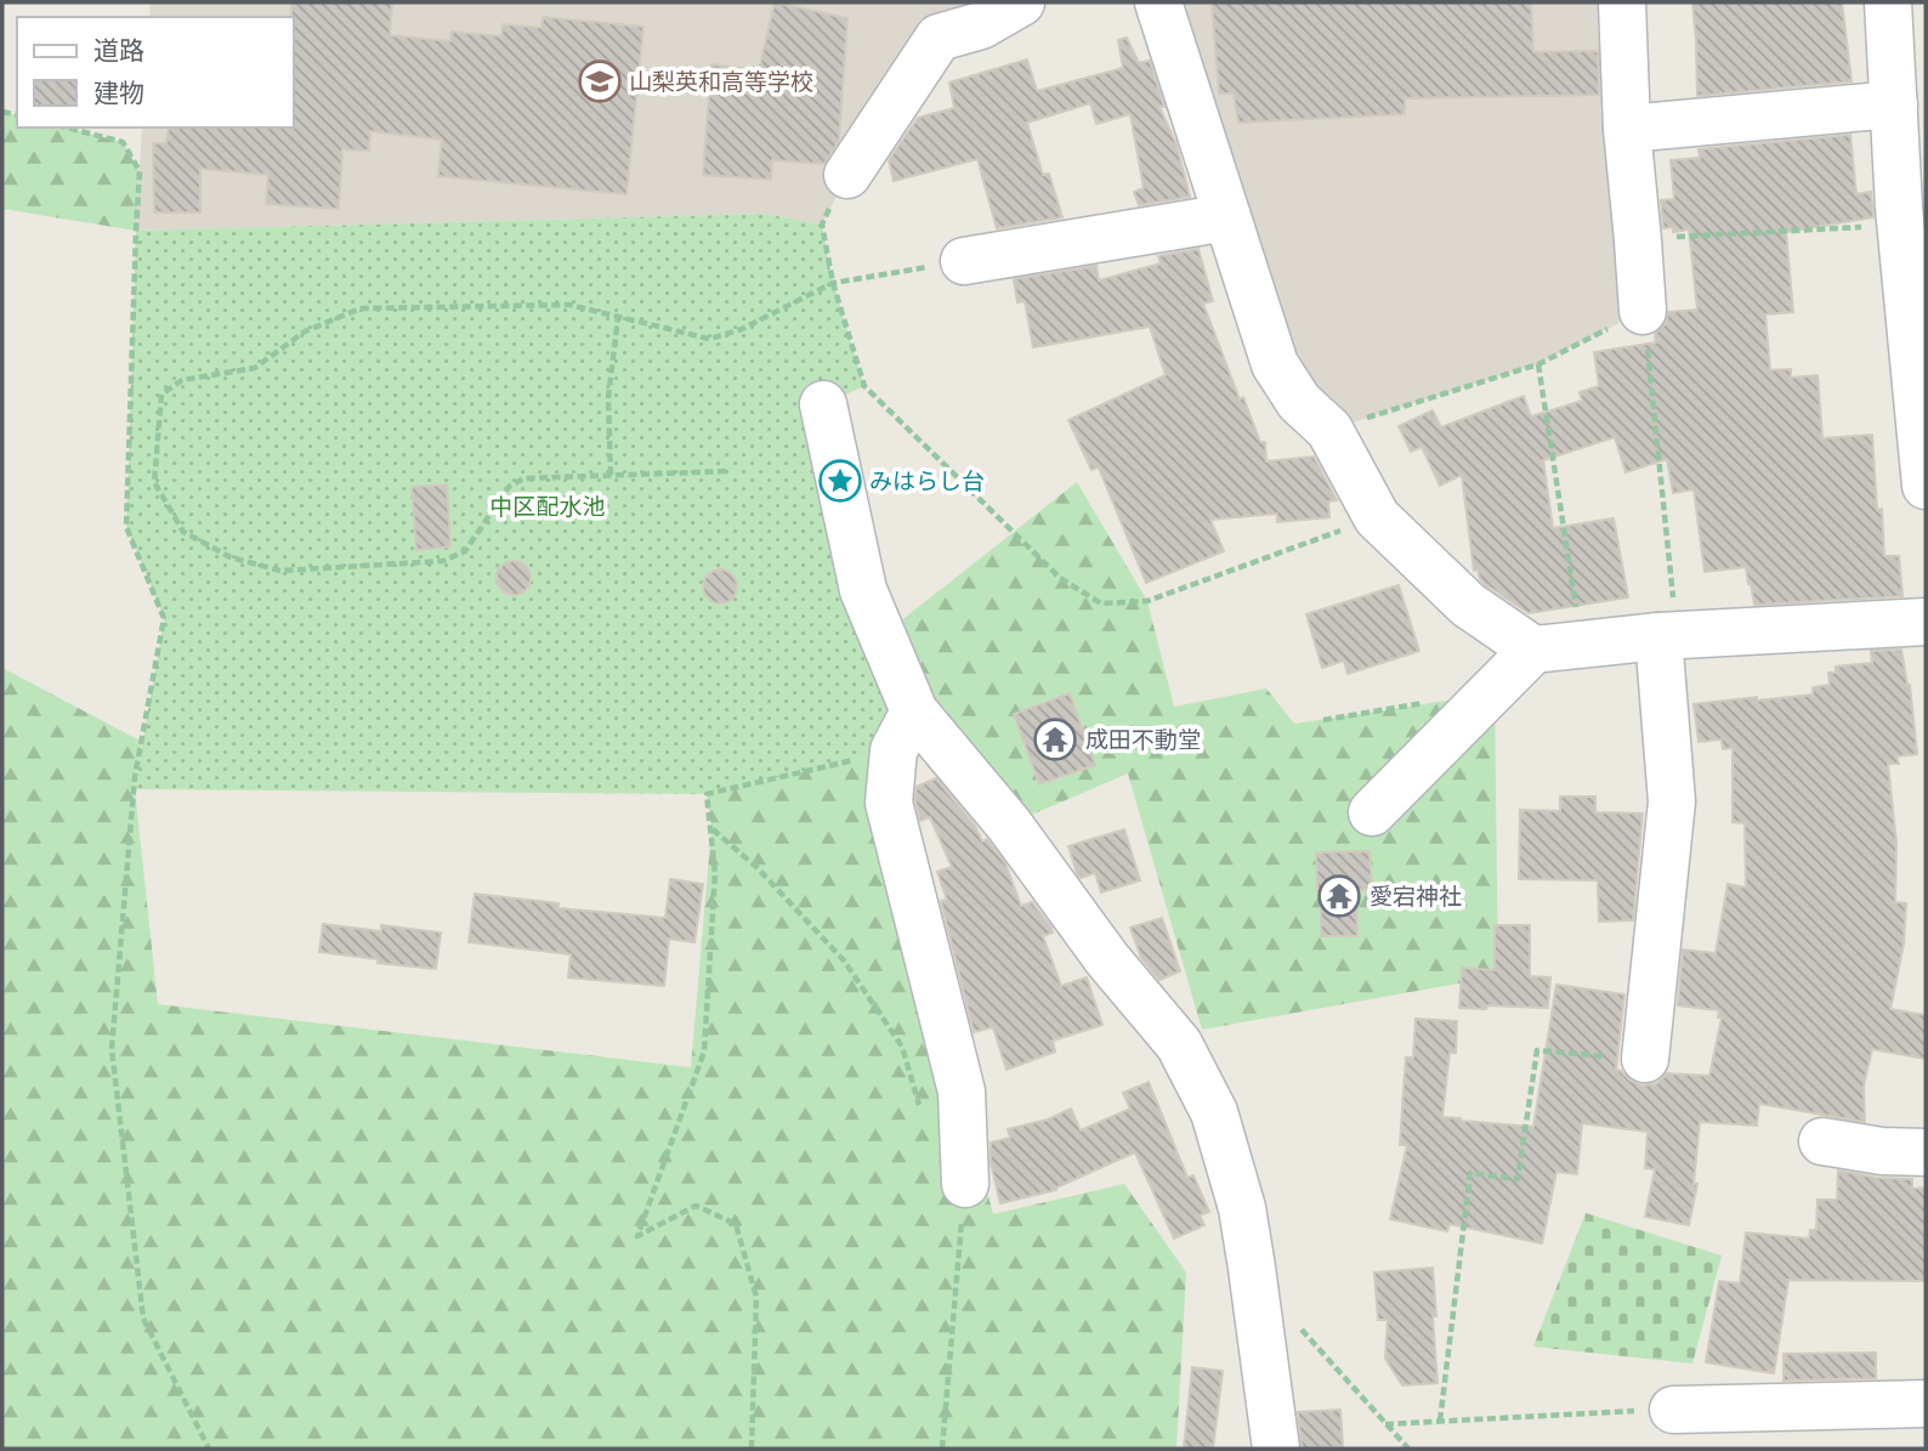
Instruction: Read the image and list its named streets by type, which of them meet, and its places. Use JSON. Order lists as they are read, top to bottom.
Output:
{
  "parks": ["中区配水池"],
  "places": {
    "school or university": ["山梨英和高等学校"],
    "place": ["みはらし台"],
    "temple": ["成田不動堂", "愛宕神社"]
  },
  "legend": ["道路", "建物"]
}
